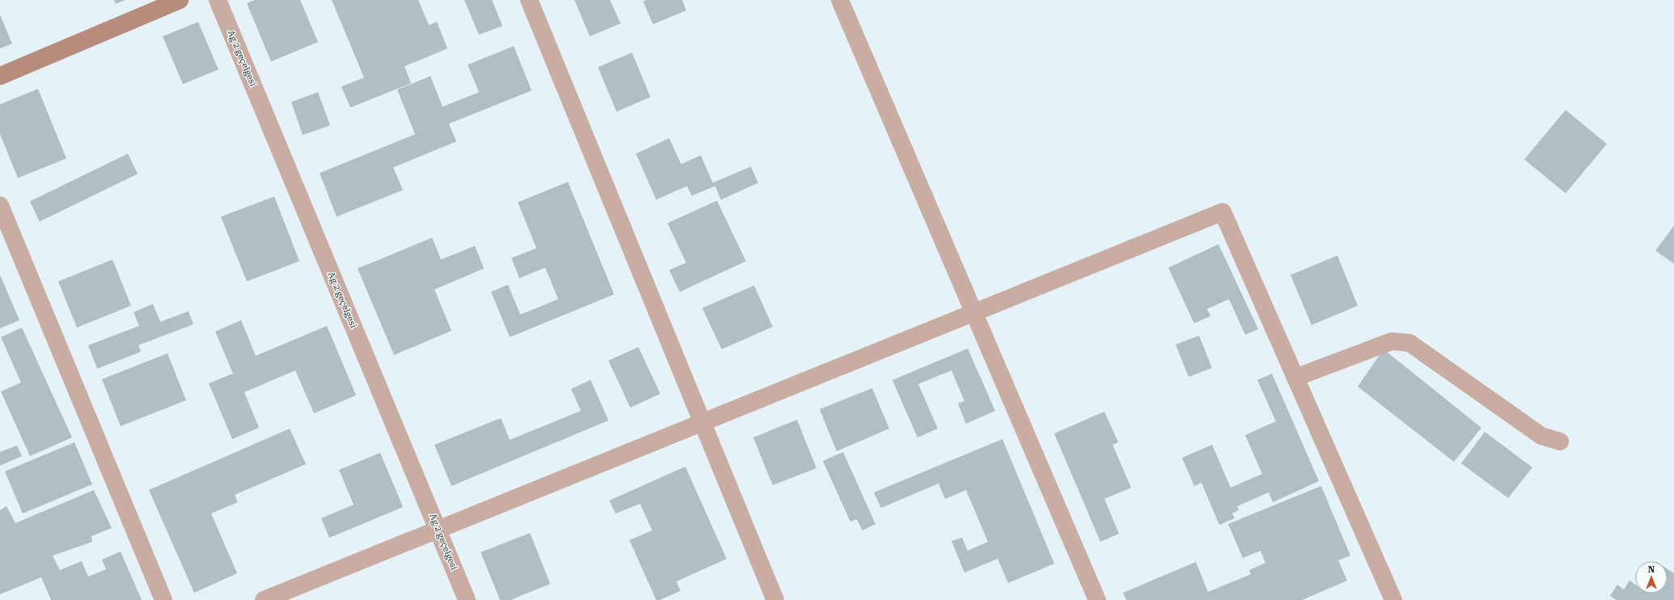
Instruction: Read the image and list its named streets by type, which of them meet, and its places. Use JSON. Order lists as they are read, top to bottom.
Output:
{
  "streets": {
    "street": ["Ag 2 geçelgesi"]
  },
  "north": "top"
}
